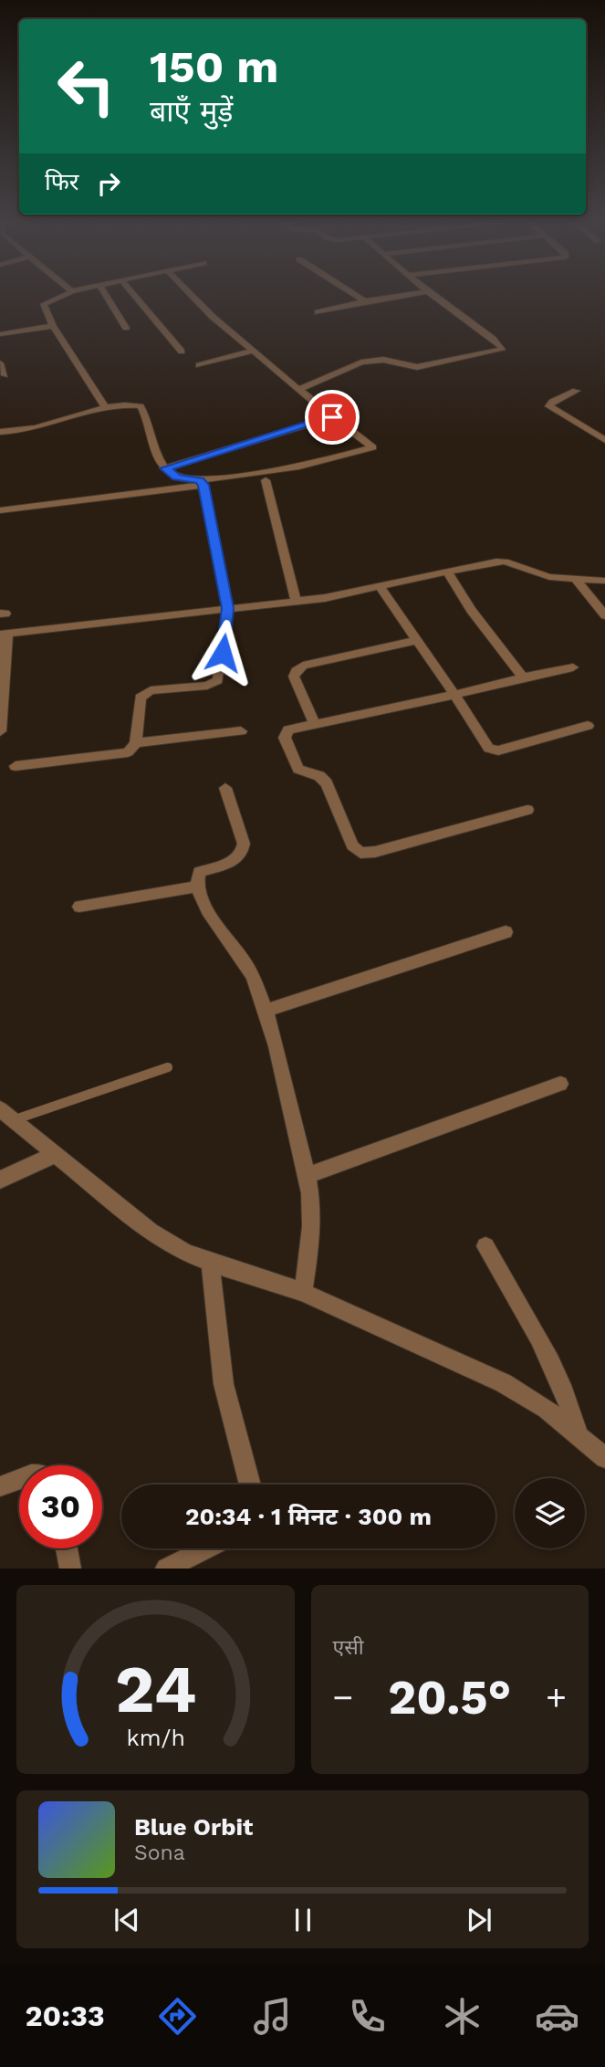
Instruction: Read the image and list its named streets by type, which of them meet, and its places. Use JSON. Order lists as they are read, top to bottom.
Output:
{
  "page": {
    "turn": ["150 m", "बाएँ मुड़ें"],
    "then": "फिर",
    "limit": "30",
    "trip": "20:34 · 1 मिनट · 300 m",
    "tile": "एसी",
    "heat": ["−", "20.5°", "+"],
    "song": ["Blue Orbit", "Sona"],
    "tabs": "20:33",
    "gauge": ["24", "km/h"]
  }
}
